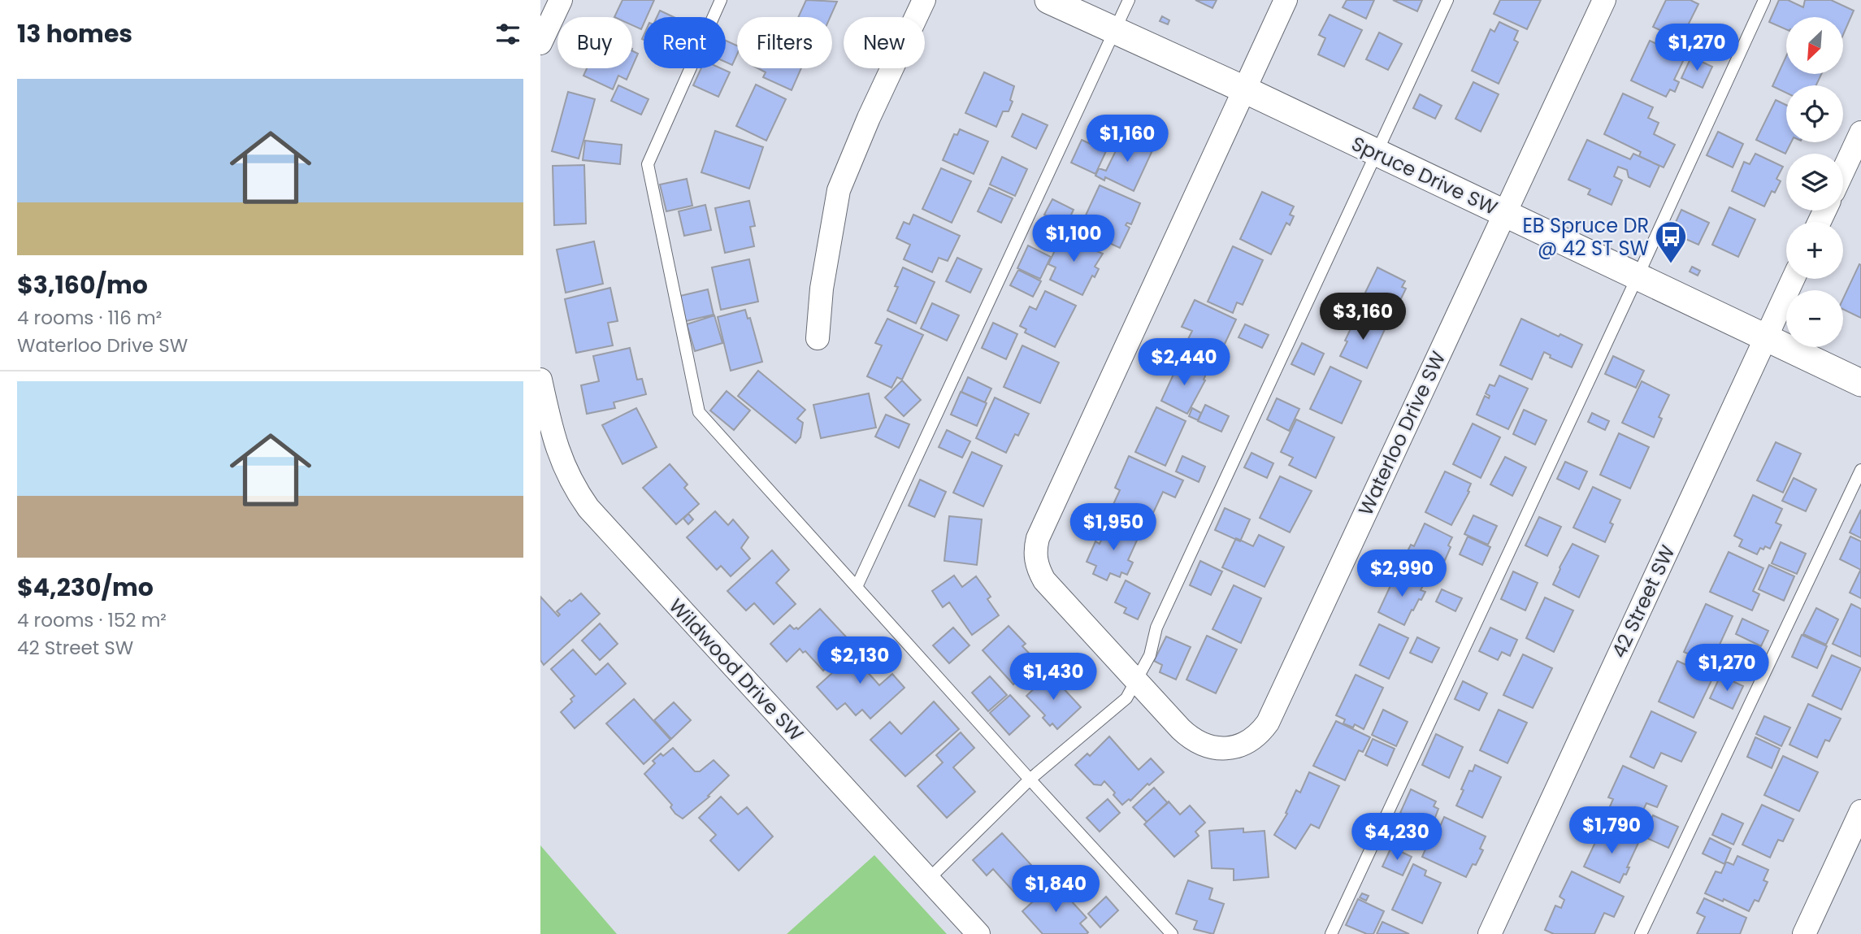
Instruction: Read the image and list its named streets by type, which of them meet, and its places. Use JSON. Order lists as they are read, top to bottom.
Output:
{
  "streets": {
    "street": [
      "Spruce Drive SW",
      "Waterloo Drive SW",
      "42 Street SW",
      "Wildwood Drive SW"
    ]
  },
  "crossings": [
    ["Spruce Drive SW", "Waterloo Drive SW"],
    ["Spruce Drive SW", "42 Street SW"]
  ],
  "places": {
    "bus stop": ["EB Spruce DR @ 42 ST SW"]
  },
  "north": "bottom left",
  "page": {
    "heading": "13 homes",
    "map_buttons": ["+", "−"],
    "chip": [
      "Buy",
      "Rent",
      "Filters",
      "New"
    ],
    "price": [
      "$1,270",
      "$1,160",
      "$1,100",
      "$3,160",
      "$2,440",
      "$1,950",
      "$2,990",
      "$2,130",
      "$1,270",
      "$1,430",
      "$1,790",
      "$4,230",
      "$1,840"
    ],
    "list": [
      {
        "name": "$3,160/mo",
        "note": "4 rooms · 116 m² · Waterloo Drive SW"
      },
      {
        "name": "$4,230/mo",
        "note": "4 rooms · 152 m² · 42 Street SW"
      }
    ]
  }
}
